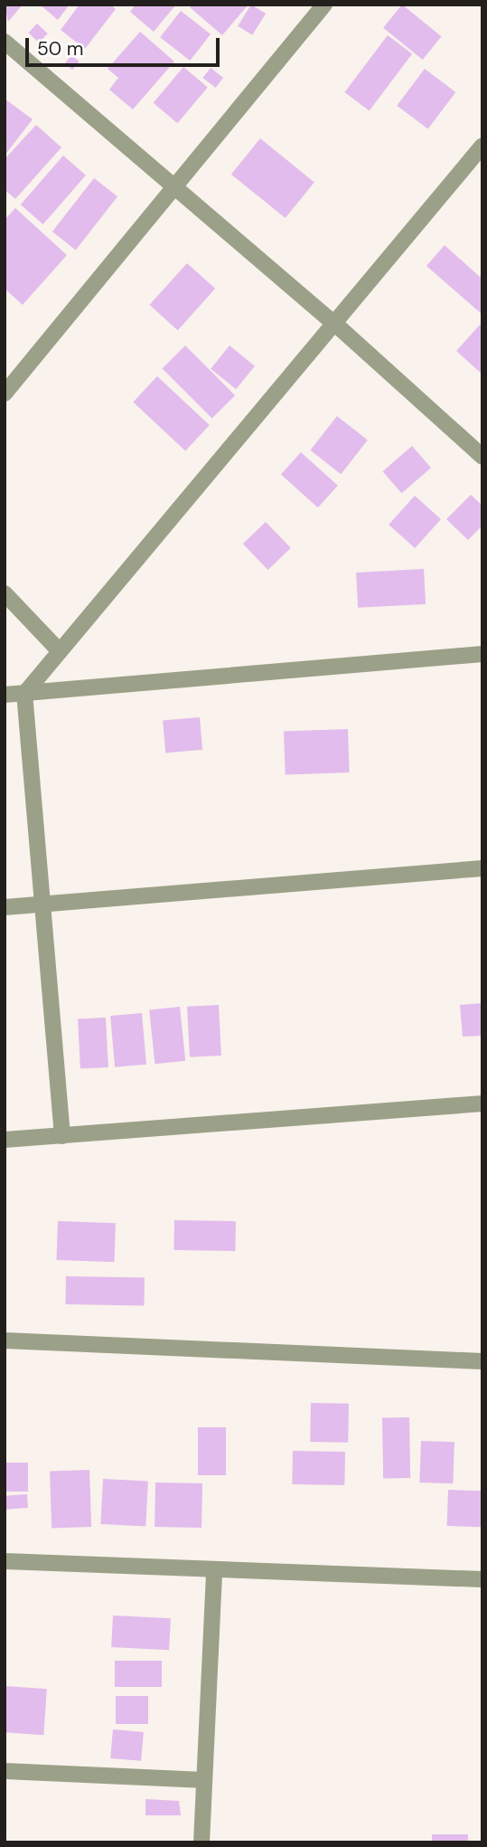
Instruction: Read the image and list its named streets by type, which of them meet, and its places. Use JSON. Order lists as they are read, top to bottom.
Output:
{
  "scale_bar": "50 m"
}
